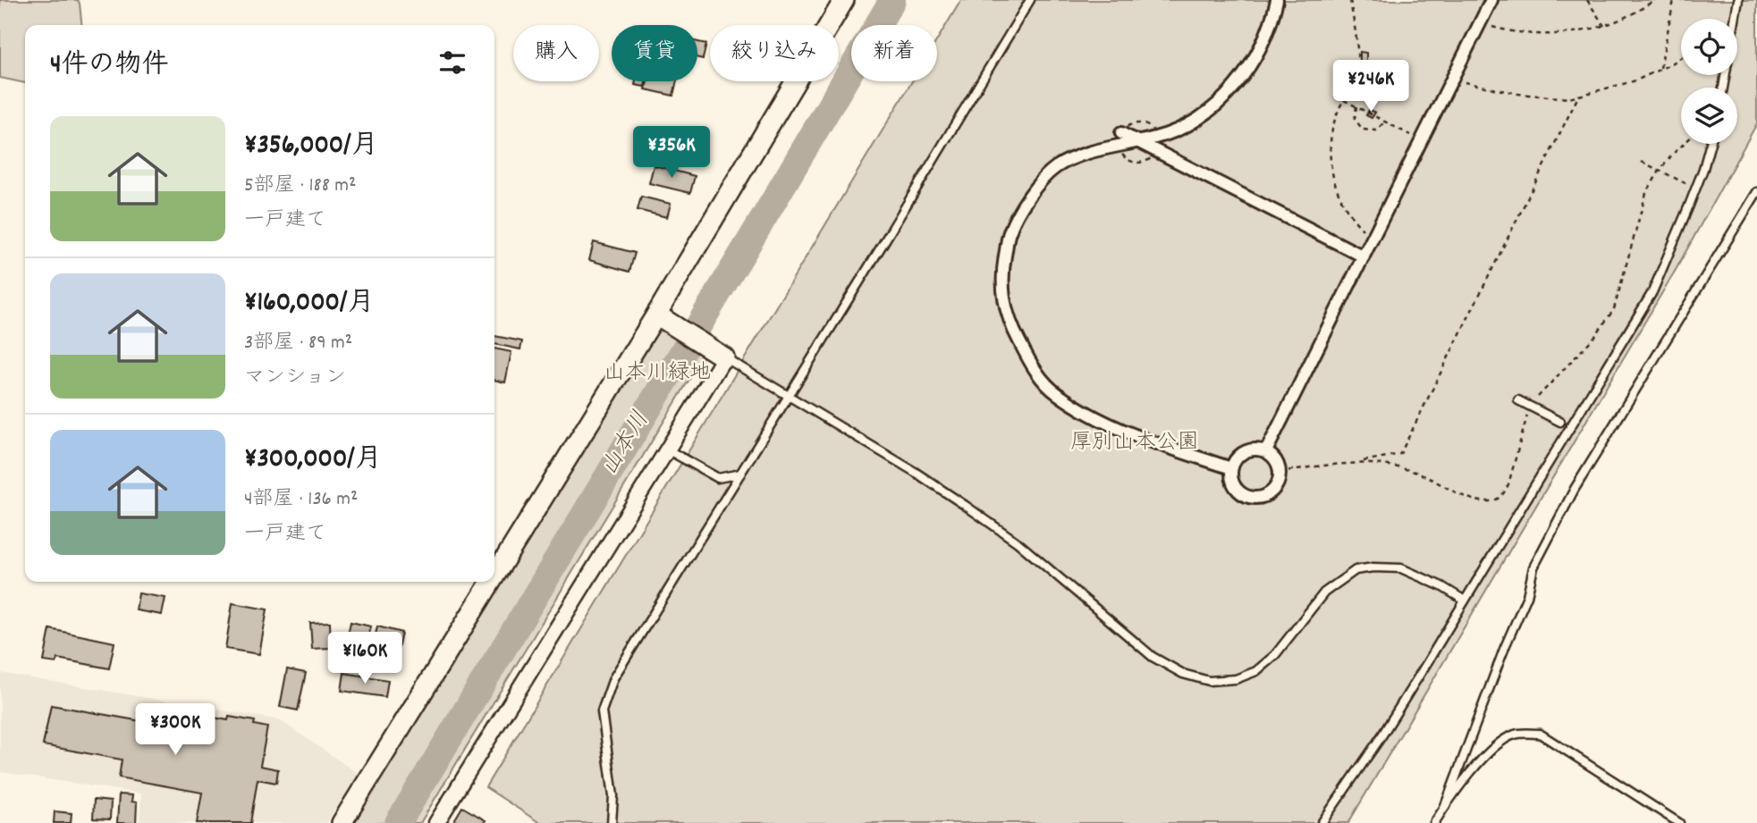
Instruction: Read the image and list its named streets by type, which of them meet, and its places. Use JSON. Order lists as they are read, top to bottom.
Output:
{
  "water": ["山本川"],
  "parks": ["山本川緑地", "厚別山本公園"],
  "page": {
    "chip": [
      "購入",
      "賃貸",
      "絞り込み",
      "新着"
    ],
    "heading": "4件の物件",
    "price": [
      "¥246K",
      "¥356K",
      "¥160K",
      "¥300K"
    ],
    "list": [
      {
        "name": "¥356,000/月",
        "note": "5部屋 · 188 m² · 一戸建て"
      },
      {
        "name": "¥160,000/月",
        "note": "3部屋 · 89 m² · マンション"
      },
      {
        "name": "¥300,000/月",
        "note": "4部屋 · 136 m² · 一戸建て"
      }
    ]
  }
}
